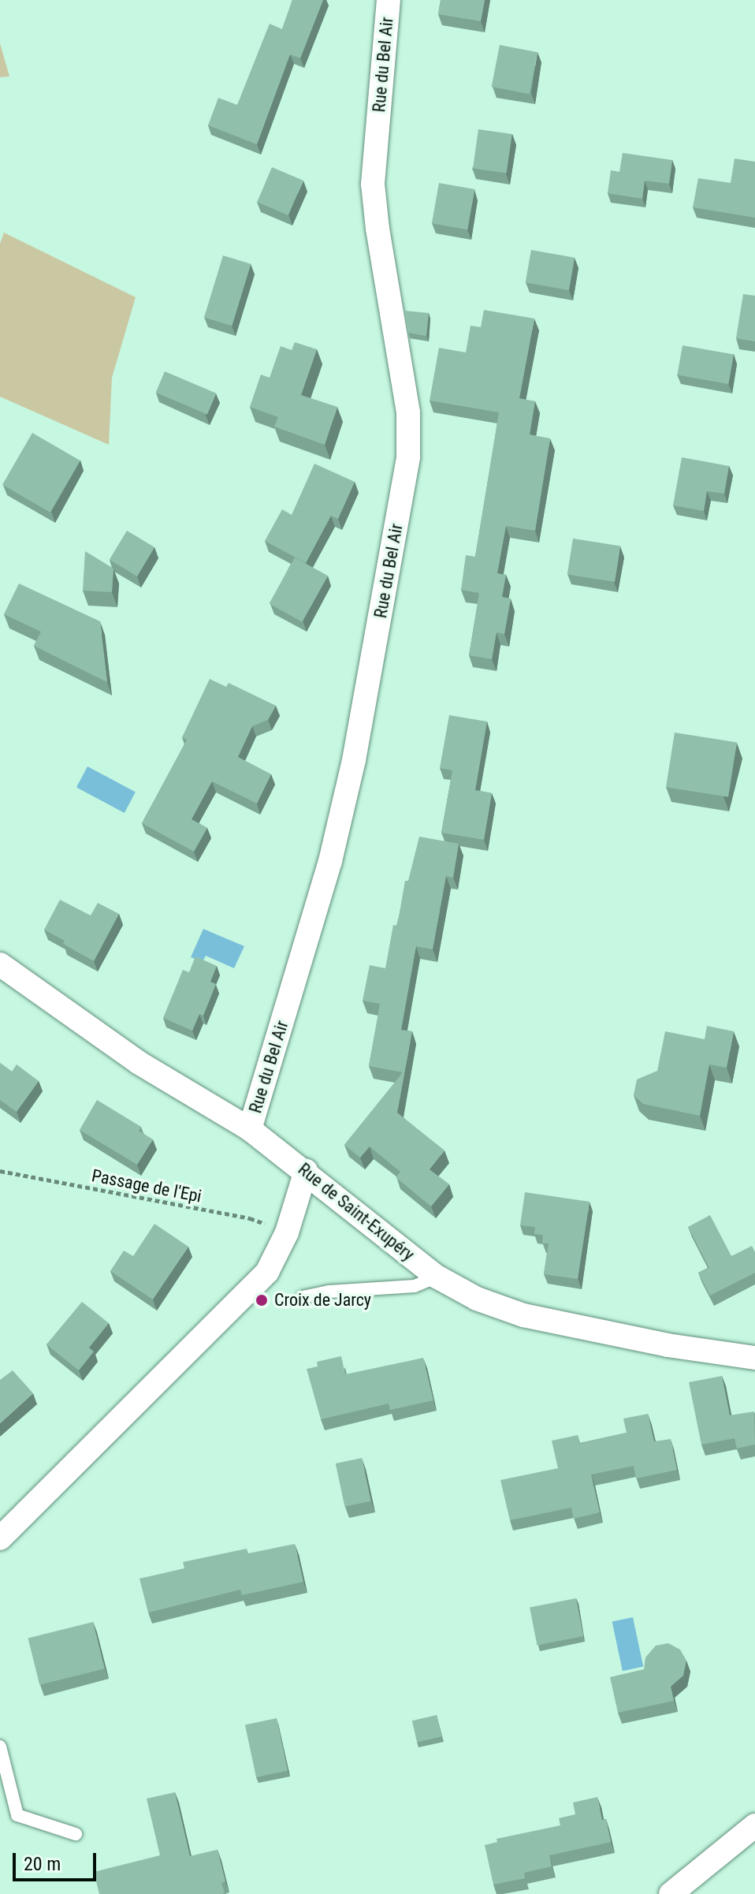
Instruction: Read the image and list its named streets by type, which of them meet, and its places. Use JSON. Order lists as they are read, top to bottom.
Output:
{
  "streets": {
    "street": ["Rue du Bel Air", "Rue de Saint-Exupéry"],
    "path": ["Passage de l'Epi"]
  },
  "crossings": [
    ["Rue du Bel Air", "Rue de Saint-Exupéry"]
  ],
  "places": ["Croix de Jarcy"],
  "scale_bar": "20 m"
}
